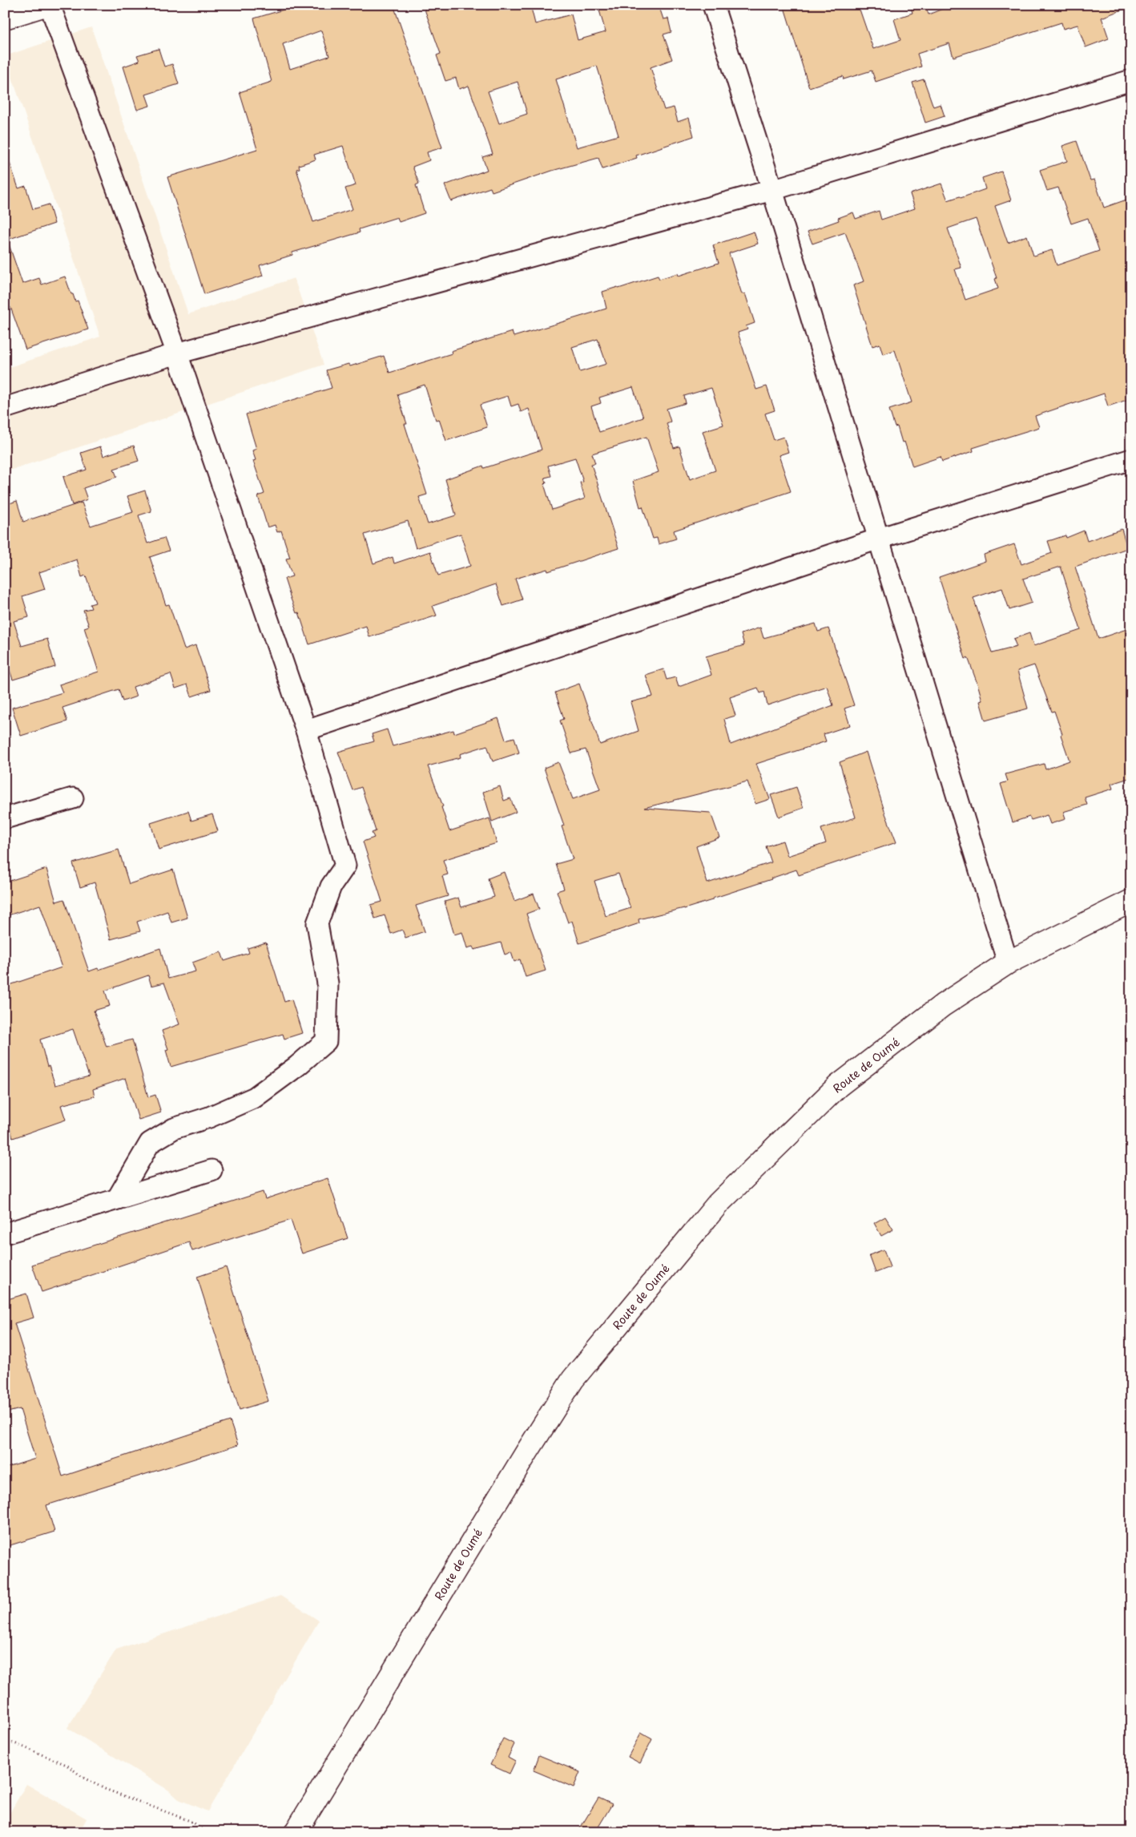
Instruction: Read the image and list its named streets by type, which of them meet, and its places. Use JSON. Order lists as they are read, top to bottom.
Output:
{
  "streets": {
    "main road": ["Route de Oumé"]
  }
}
